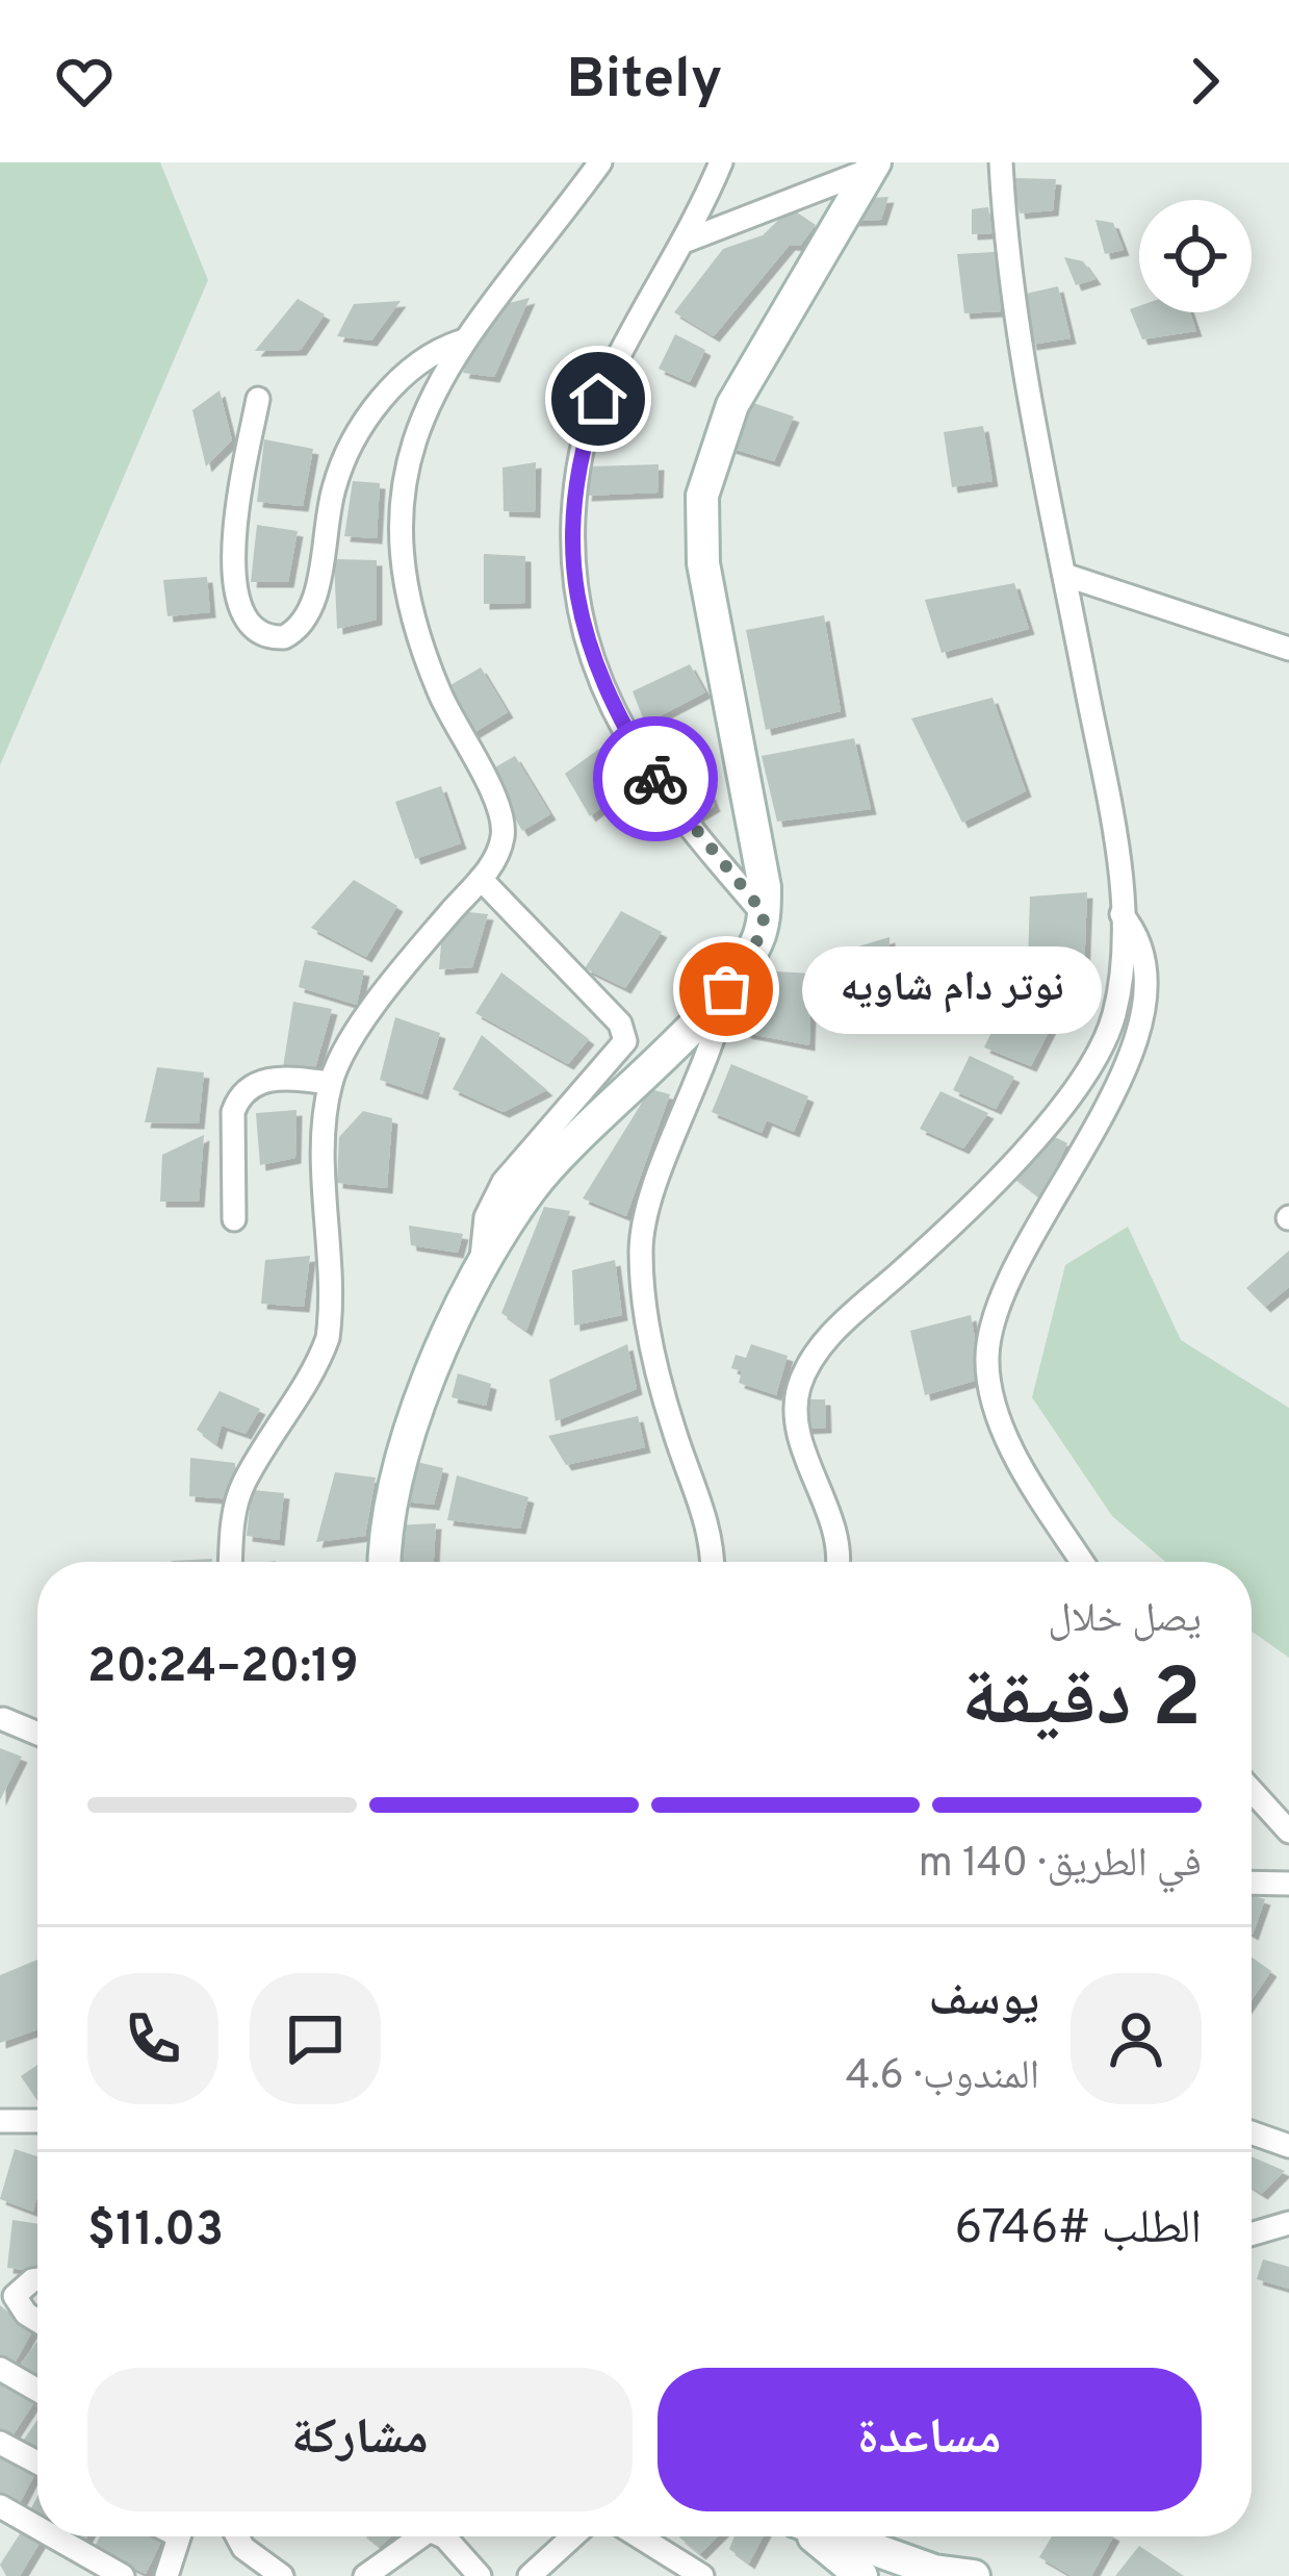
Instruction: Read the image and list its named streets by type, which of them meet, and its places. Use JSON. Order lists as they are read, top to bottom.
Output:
{
  "places": ["نوتر دام شاويه"],
  "page": {
    "header": "Bitely",
    "bubble": "نوتر دام شاويه",
    "heading": ["2 دقيقة", "يصل خلال", "20:19–20:24"],
    "panel": [
      "يوسف",
      "المندوب · 4.6",
      "الطلب #6746",
      "$11.03"
    ],
    "bar": "في الطريق · 140 m",
    "buttons": ["مساعدة", "مشاركة"]
  }
}
